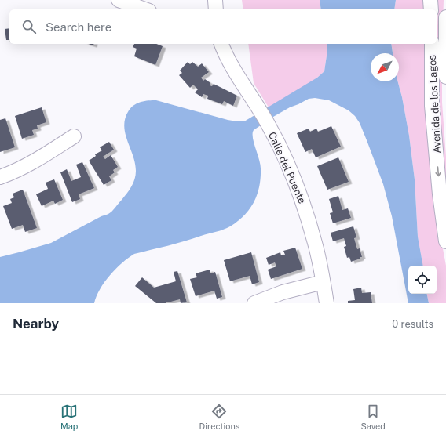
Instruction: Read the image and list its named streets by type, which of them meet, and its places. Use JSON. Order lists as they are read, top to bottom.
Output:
{
  "streets": {
    "street": ["Avenida de los Lagos", "Calle del Puente"]
  },
  "one_way": ["Avenida de los Lagos"],
  "north": "bottom left",
  "page": {
    "search": "Search here",
    "heading": ["Nearby", "0 results"],
    "nav": ["Map", "Directions", "Saved"]
  }
}
